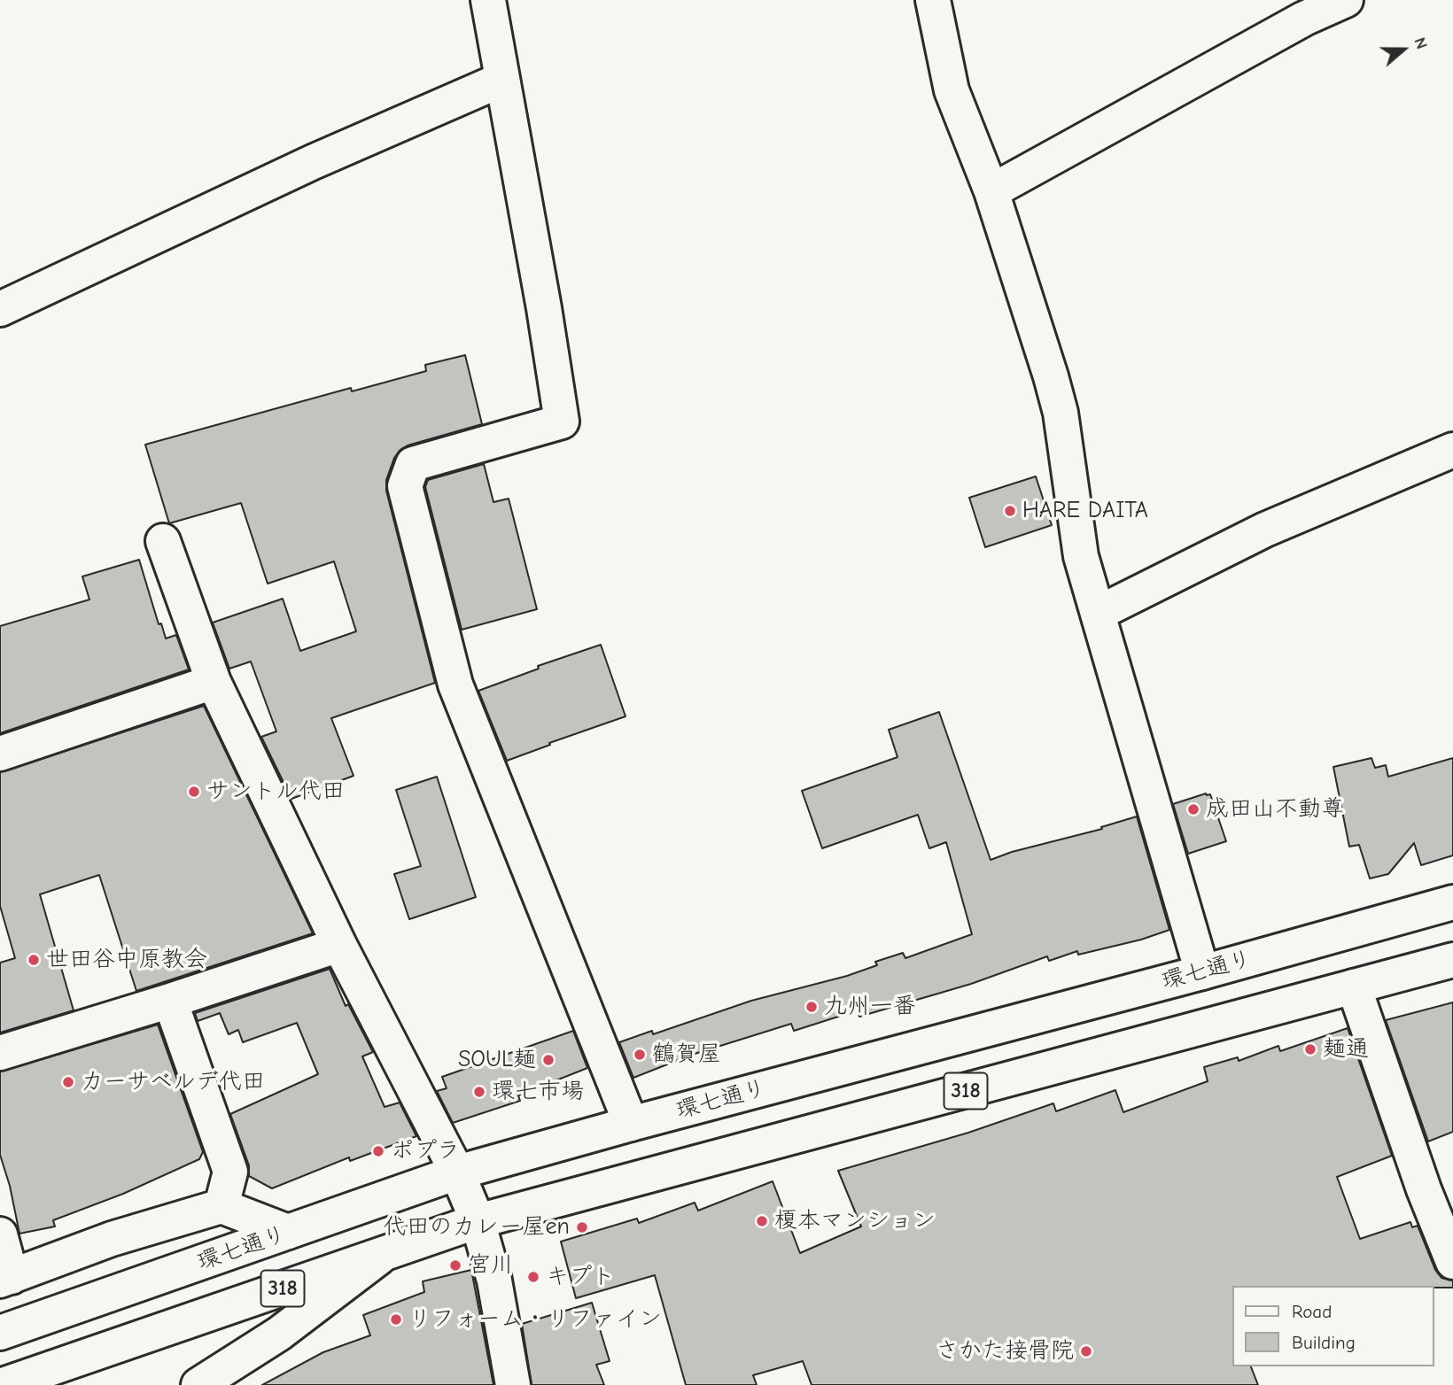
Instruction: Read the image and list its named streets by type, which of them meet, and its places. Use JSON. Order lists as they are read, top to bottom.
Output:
{
  "streets": {
    "street": ["環七通り", "318"]
  },
  "places": [
    "HARE DAITA",
    "サントル代田",
    "成田山不動尊",
    "世田谷中原教会",
    "九州一番",
    "麺通",
    "鶴賀屋",
    "SOUL麺",
    "カーサベルデ代田",
    "環七市場",
    "ポプラ",
    "榎本マンション",
    "代田のカレー屋en",
    "宮川",
    "キプト",
    "リフォーム・リファイン",
    "さかた接骨院"
  ],
  "legend": ["Road", "Building"],
  "north": "right"
}
